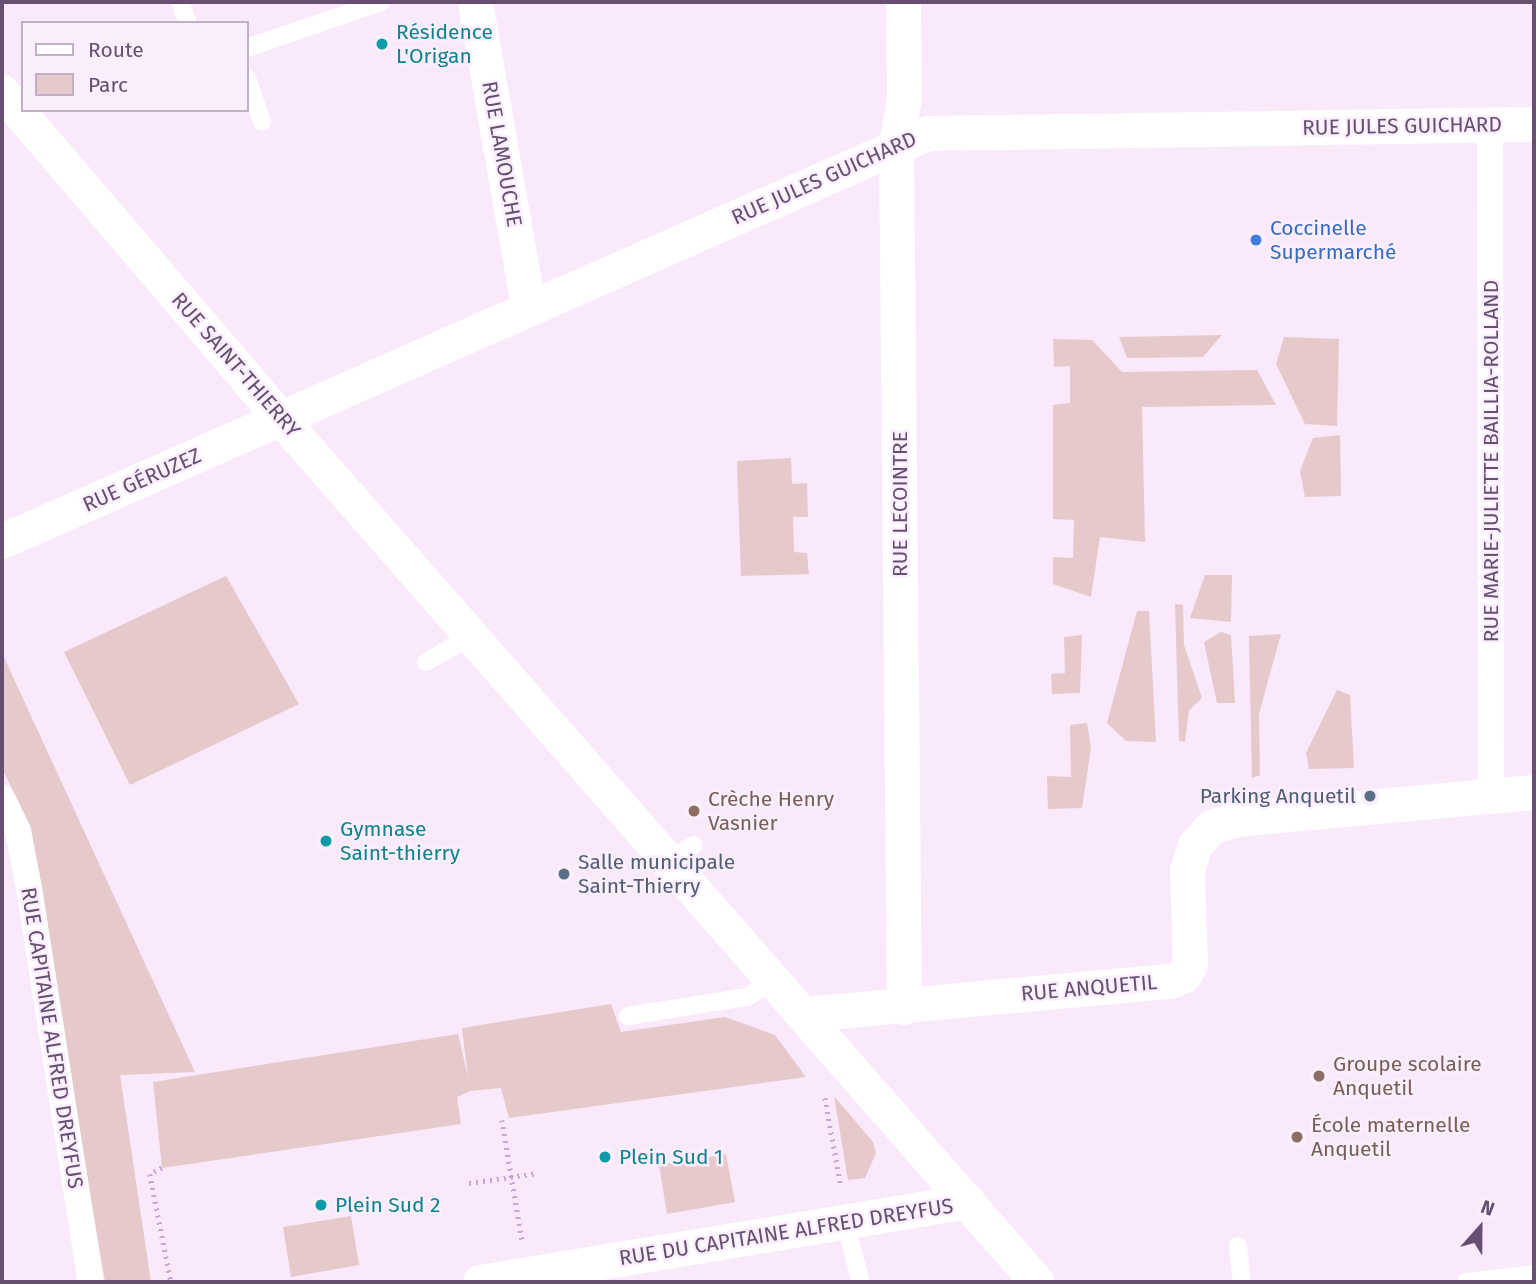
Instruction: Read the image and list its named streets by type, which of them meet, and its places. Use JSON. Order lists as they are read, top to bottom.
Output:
{
  "streets": {
    "street": [
      "RUE JULES GUICHARD",
      "RUE LAMOUCHE",
      "RUE SAINT-THIERRY",
      "RUE MARIE-JULIETTE BAILLIA-ROLLAND",
      "RUE GÉRUZEZ",
      "RUE LECOINTRE",
      "RUE ANQUETIL",
      "RUE CAPITAINE ALFRED DREYFUS",
      "RUE DU CAPITAINE ALFRED DREYFUS"
    ]
  },
  "crossings": [
    ["RUE JULES GUICHARD", "RUE LAMOUCHE"],
    ["RUE JULES GUICHARD", "RUE SAINT-THIERRY"],
    ["RUE JULES GUICHARD", "RUE MARIE-JULIETTE BAILLIA-ROLLAND"],
    ["RUE JULES GUICHARD", "RUE GÉRUZEZ"],
    ["RUE JULES GUICHARD", "RUE LECOINTRE"],
    ["RUE SAINT-THIERRY", "RUE GÉRUZEZ"],
    ["RUE SAINT-THIERRY", "RUE ANQUETIL"],
    ["RUE SAINT-THIERRY", "RUE DU CAPITAINE ALFRED DREYFUS"],
    ["RUE MARIE-JULIETTE BAILLIA-ROLLAND", "RUE ANQUETIL"],
    ["RUE LECOINTRE", "RUE ANQUETIL"]
  ],
  "places": [
    "Résidence L'Origan",
    "Coccinelle Supermarché",
    "Parking Anquetil",
    "Crèche Henry Vasnier",
    "Gymnase Saint-thierry",
    "Salle municipale Saint-Thierry",
    "Groupe scolaire Anquetil",
    "École maternelle Anquetil",
    "Plein Sud 1",
    "Plein Sud 2"
  ],
  "legend": ["Route", "Parc"],
  "north": "top"
}
